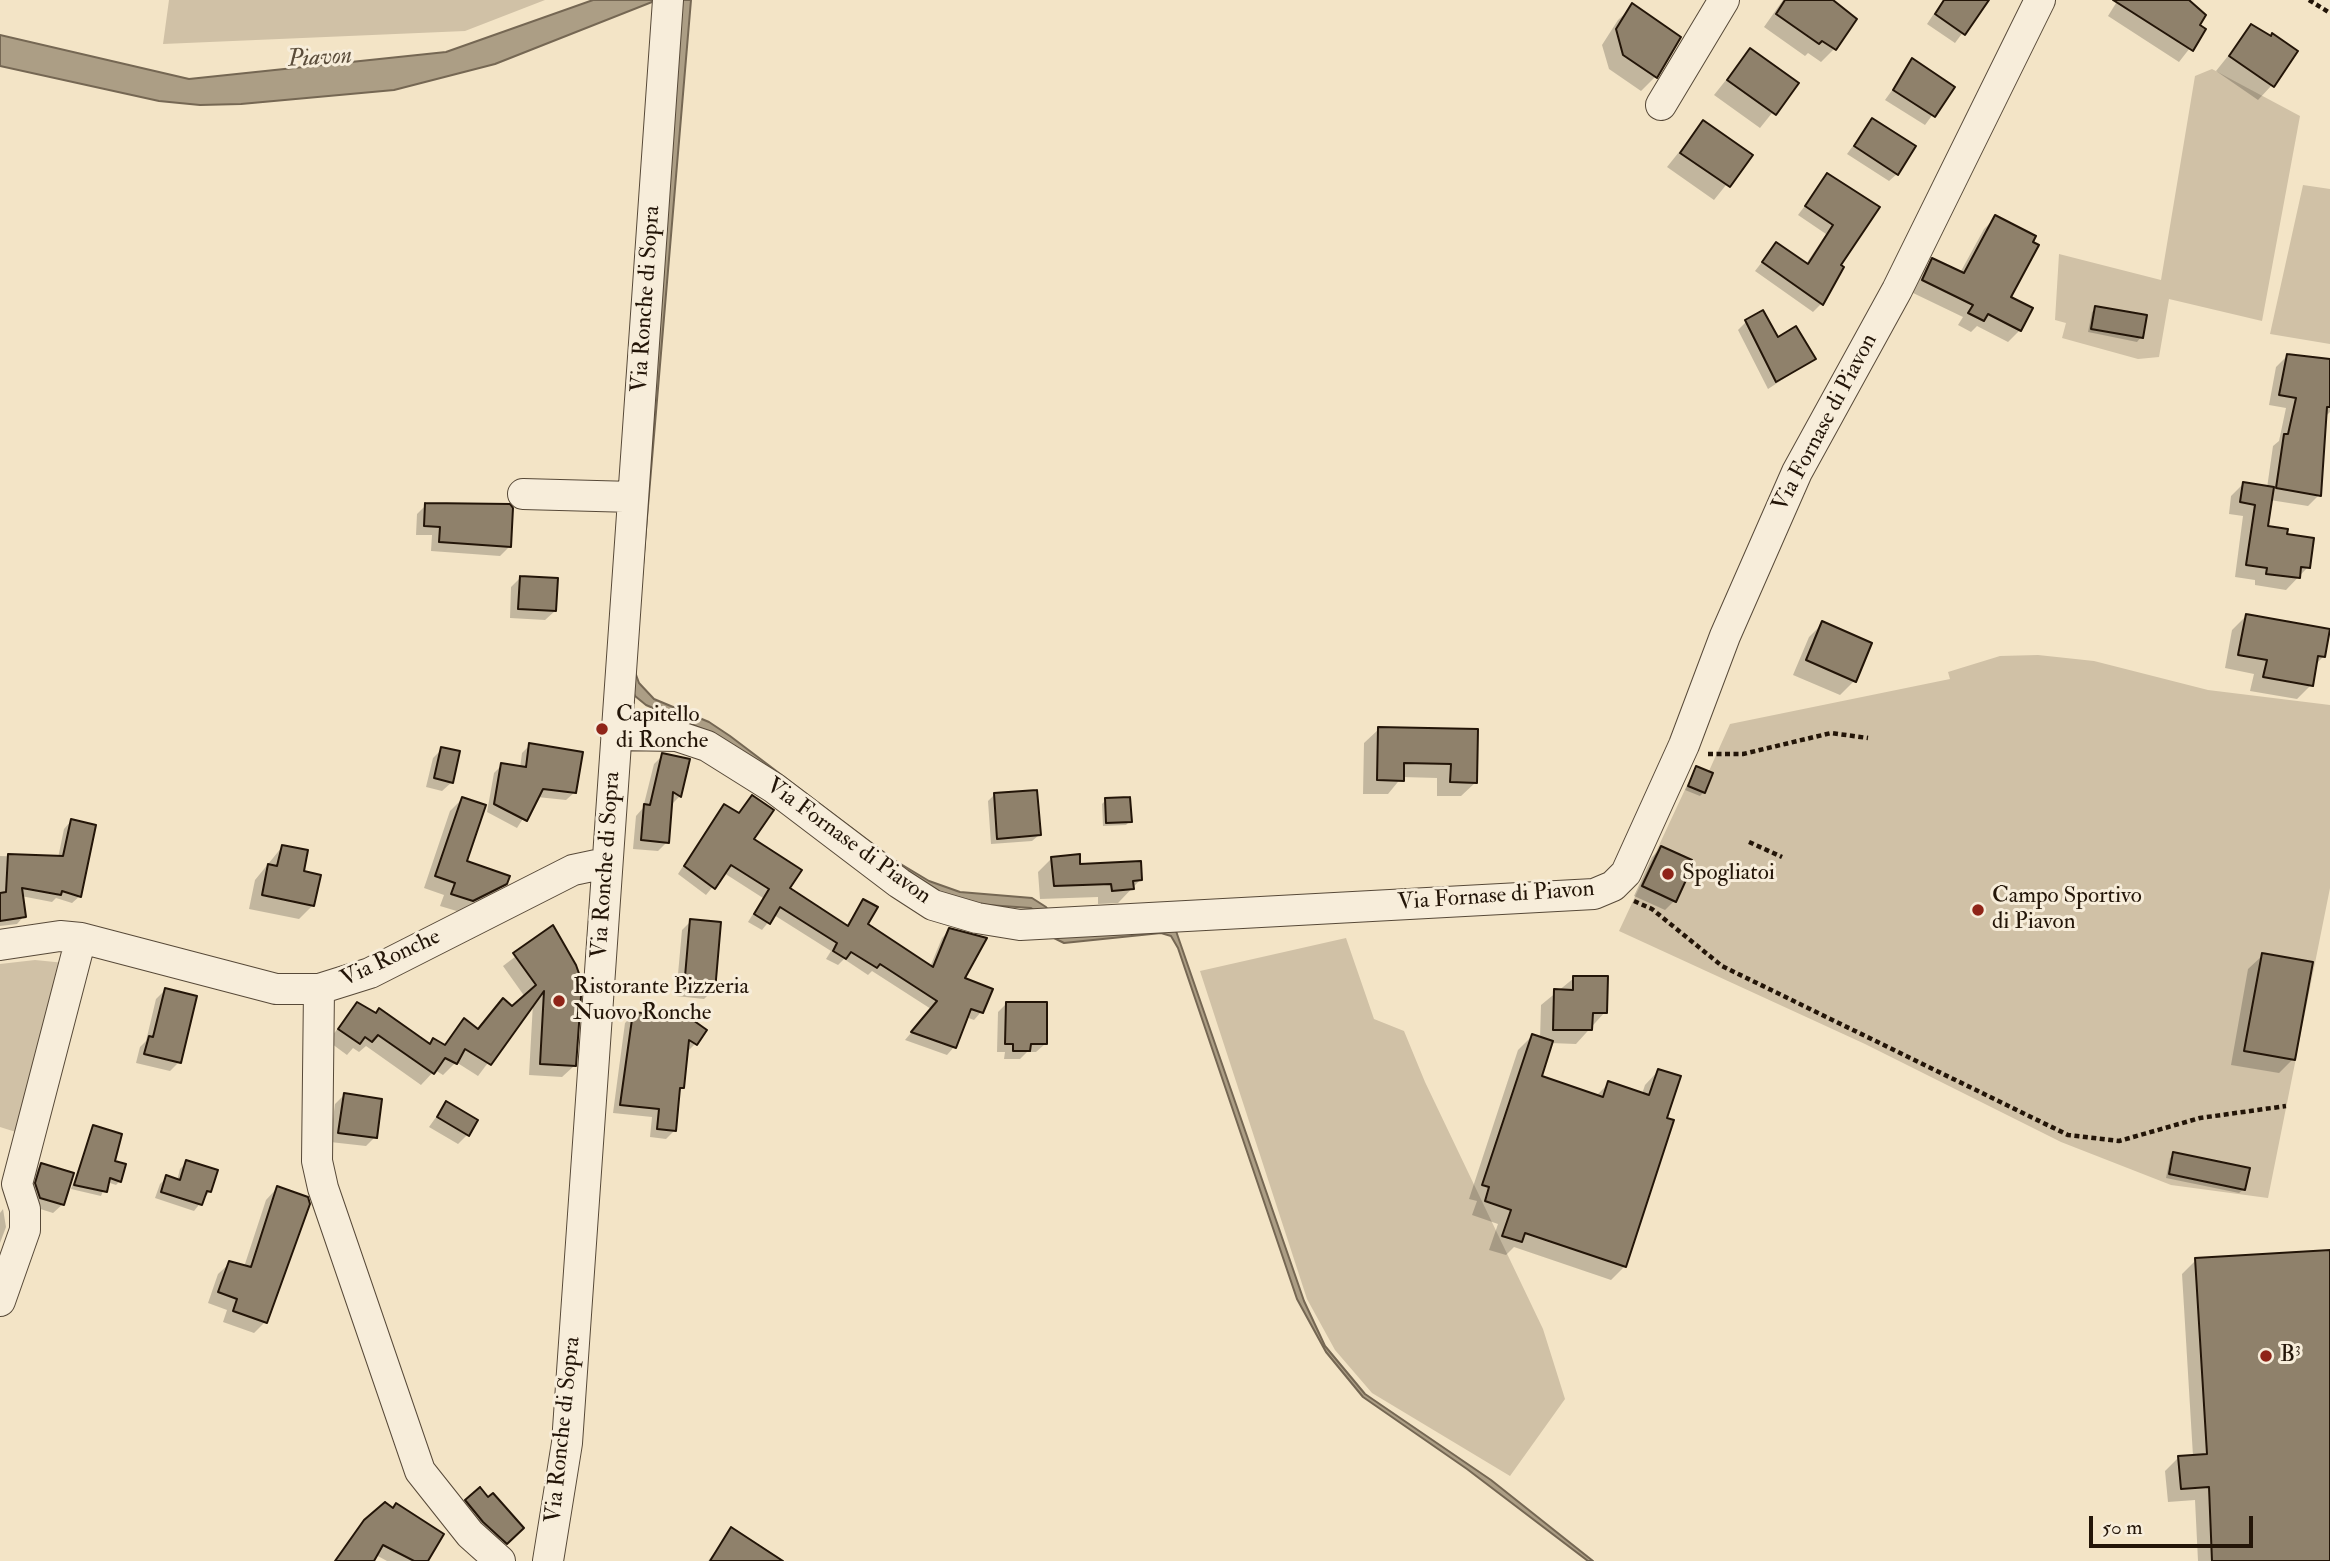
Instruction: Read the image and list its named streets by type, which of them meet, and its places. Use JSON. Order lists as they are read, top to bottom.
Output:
{
  "streets": {
    "street": ["Via Ronche di Sopra", "Via Fornase di Piavon", "Via Ronche"]
  },
  "crossings": [
    ["Via Ronche di Sopra", "Via Fornase di Piavon"],
    ["Via Ronche di Sopra", "Via Ronche"]
  ],
  "water": ["Piavon"],
  "places": [
    "Capitello di Ronche",
    "Spogliatoi",
    "Campo Sportivo di Piavon",
    "Ristorante Pizzeria Nuovo Ronche",
    "B³"
  ],
  "scale_bar": "50 m"
}
